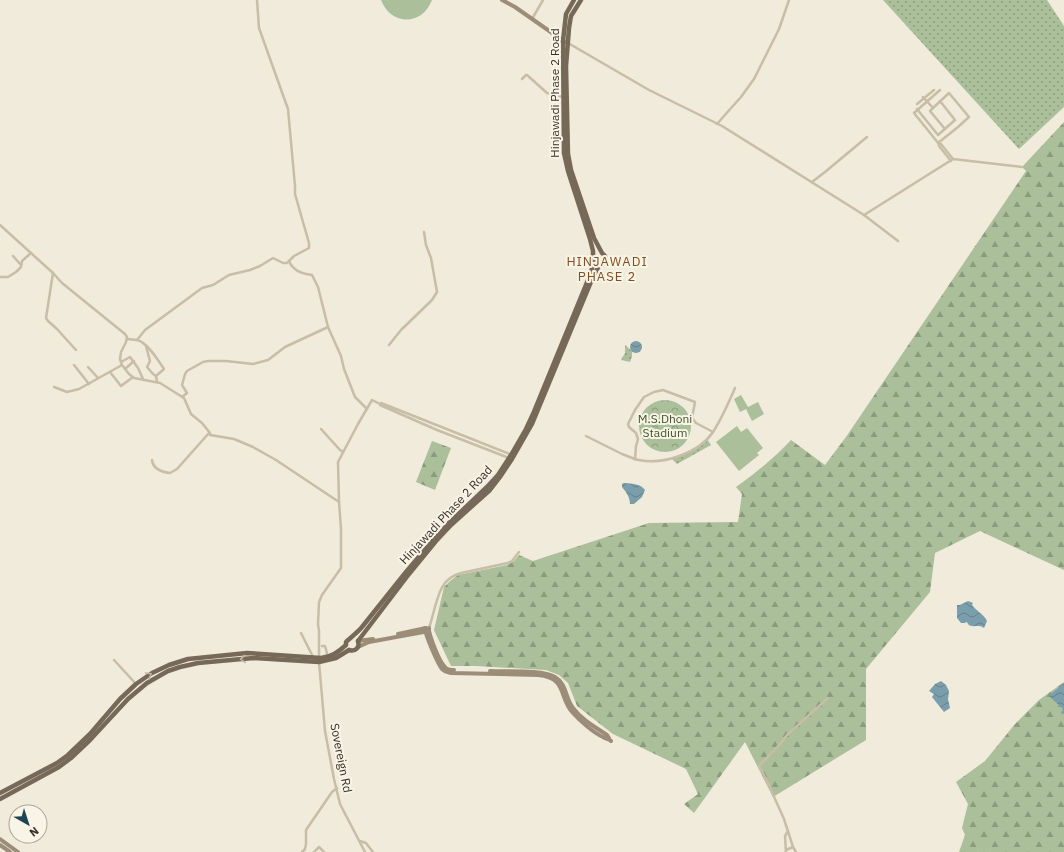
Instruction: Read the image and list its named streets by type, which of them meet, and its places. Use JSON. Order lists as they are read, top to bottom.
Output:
{
  "streets": {
    "main road": ["Hinjawadi Phase 2 Road"],
    "street": ["Sovereign Rd"]
  },
  "districts": ["HINJAWADI PHASE 2"],
  "parks": ["M.S.Dhoni Stadium"],
  "north": "bottom right"
}
